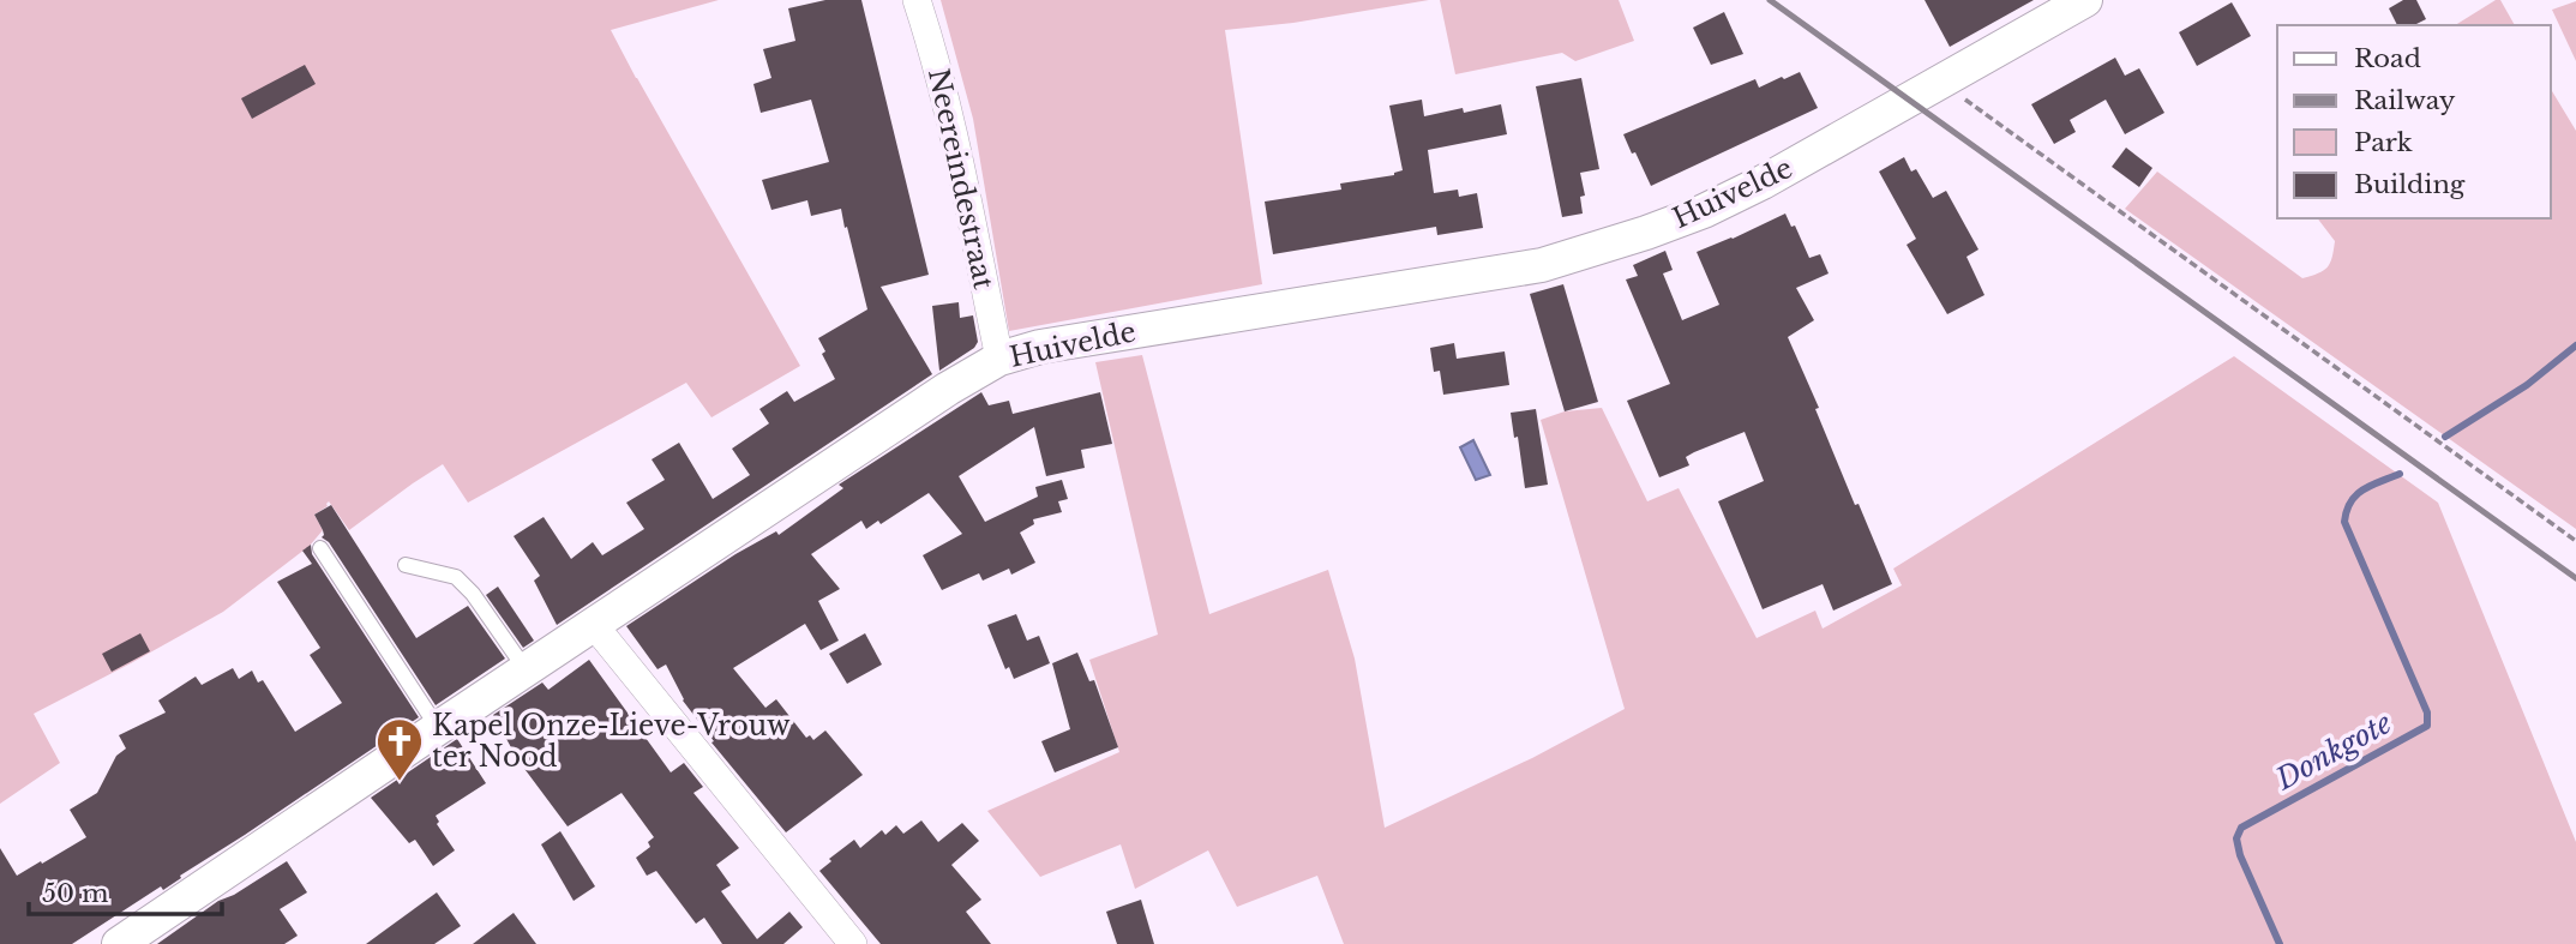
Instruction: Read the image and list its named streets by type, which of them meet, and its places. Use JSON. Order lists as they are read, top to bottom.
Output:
{
  "streets": {
    "street": ["Neereindestraat", "Huivelde"]
  },
  "crossings": [
    ["Neereindestraat", "Huivelde"]
  ],
  "water": ["Donkgote"],
  "places": {
    "church": ["Kapel Onze-Lieve-Vrouw ter Nood"]
  },
  "legend": [
    "Road",
    "Railway",
    "Park",
    "Building"
  ],
  "scale_bar": "50 m"
}
